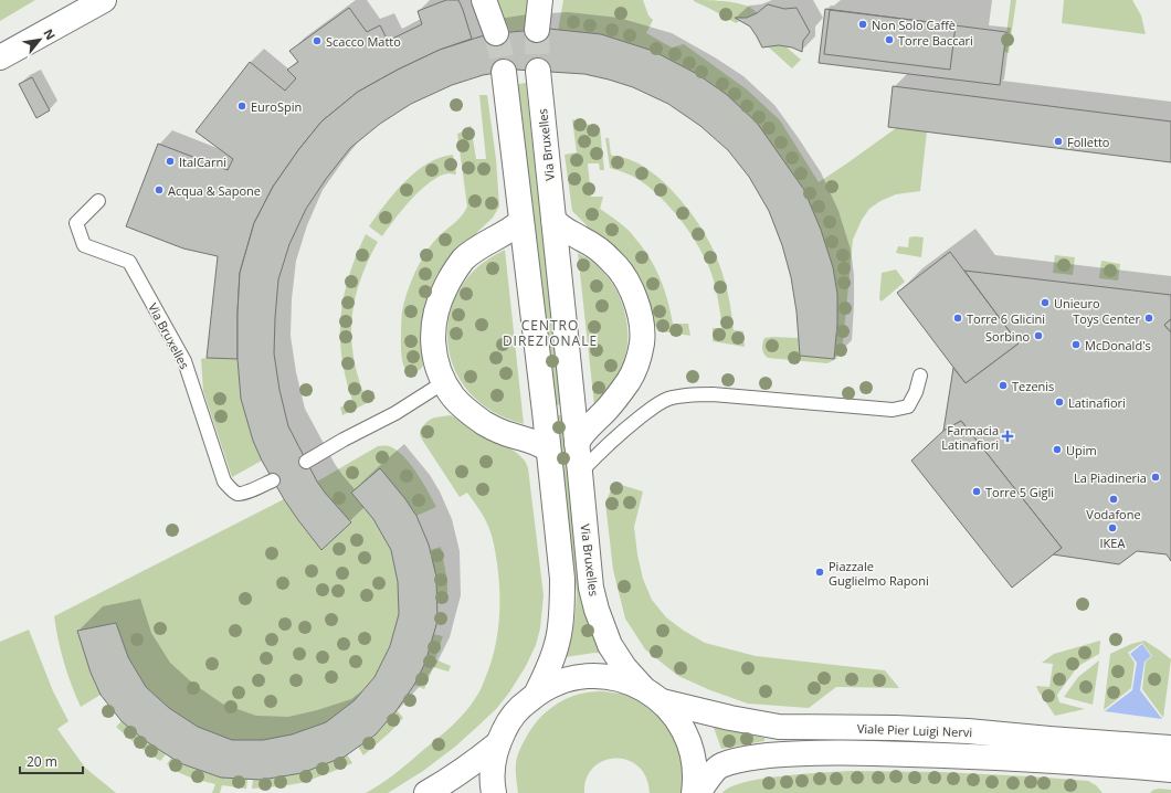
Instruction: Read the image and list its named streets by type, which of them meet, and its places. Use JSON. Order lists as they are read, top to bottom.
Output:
{
  "streets": {
    "street": ["Via Bruxelles", "Viale Pier Luigi Nervi"]
  },
  "crossings": [
    ["Via Bruxelles", "Viale Pier Luigi Nervi"]
  ],
  "districts": ["CENTRO DIREZIONALE"],
  "places": {
    "other": [
      "Non Solo Caffè",
      "Torre Baccari",
      "Scacco Matto",
      "EuroSpin",
      "Folletto",
      "ItalCarni",
      "Acqua & Sapone",
      "Unieuro",
      "Torre 6 Glicini",
      "Toys Center",
      "Sorbino",
      "McDonald's",
      "Tezenis",
      "Latinafiori",
      "Upim",
      "La Piadineria",
      "Torre 5 Gigli",
      "Vodafone",
      "IKEA",
      "Piazzale Guglielmo Raponi"
    ],
    "health": ["Farmacia Latinafiori"]
  },
  "scale_bar": "20 m",
  "north": "top right"
}
